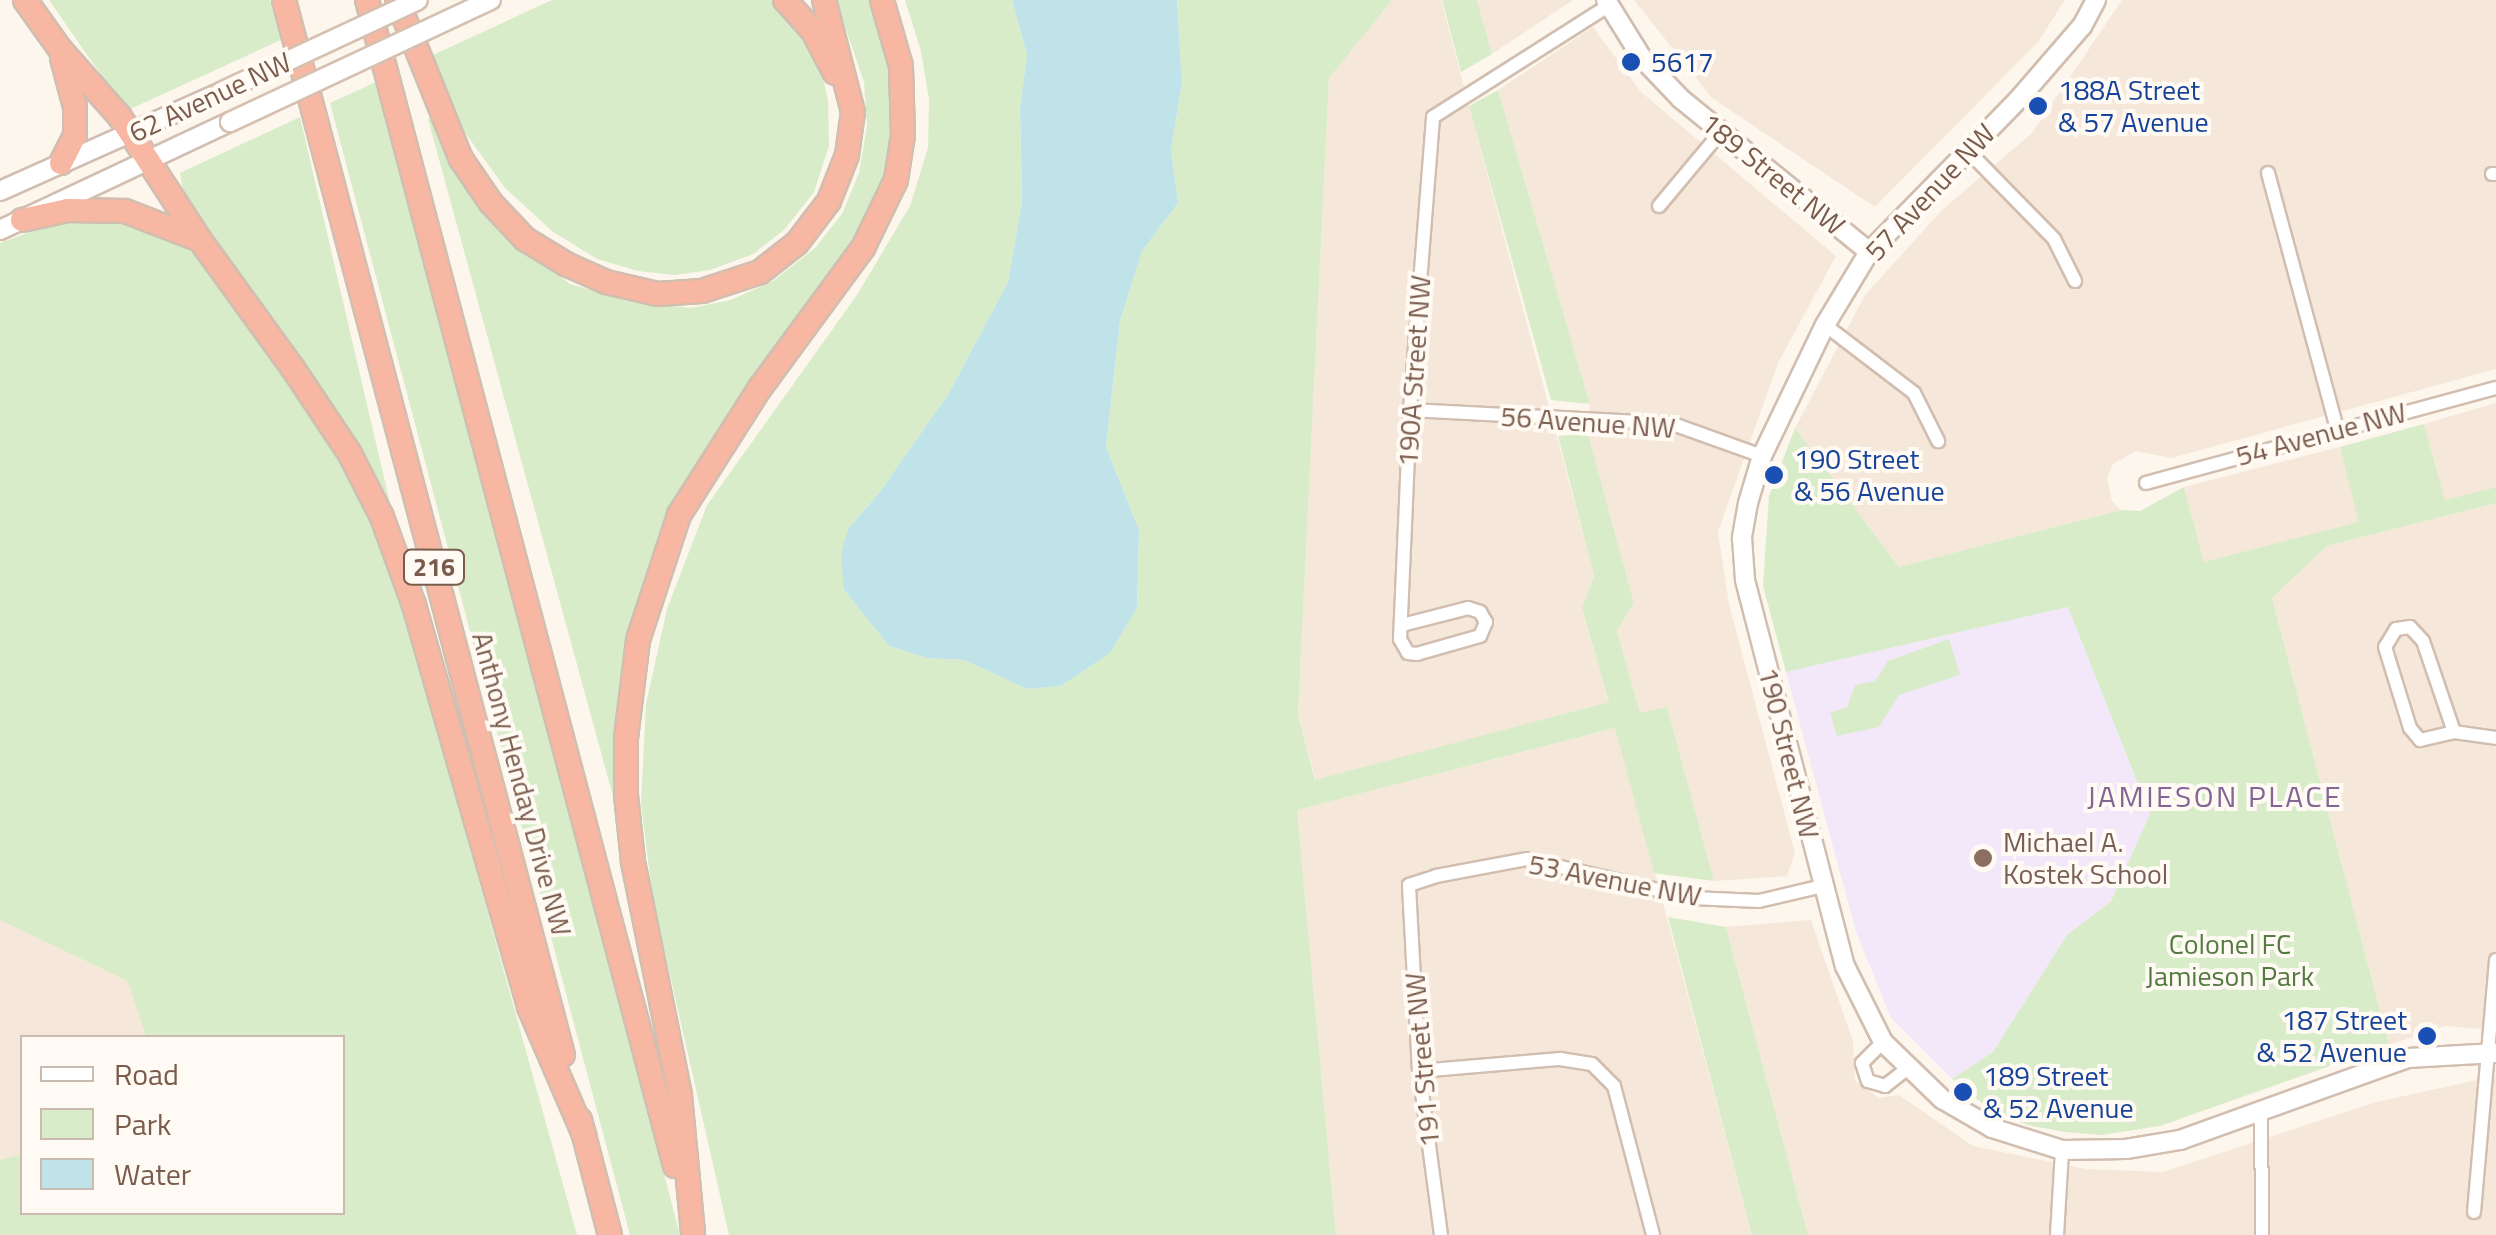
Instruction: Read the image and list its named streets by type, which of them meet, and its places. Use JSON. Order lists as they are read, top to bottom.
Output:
{
  "streets": {
    "highway": ["216", "Anthony Henday Drive NW"],
    "street": [
      "62 Avenue NW",
      "189 Street NW",
      "57 Avenue NW",
      "190A Street NW",
      "56 Avenue NW",
      "54 Avenue NW",
      "190 Street NW",
      "53 Avenue NW",
      "191 Street NW"
    ]
  },
  "crossings": [
    ["189 Street NW", "57 Avenue NW"],
    ["189 Street NW", "190A Street NW"],
    ["57 Avenue NW", "56 Avenue NW"],
    ["57 Avenue NW", "190 Street NW"],
    ["190A Street NW", "56 Avenue NW"],
    ["56 Avenue NW", "190 Street NW"],
    ["190 Street NW", "53 Avenue NW"],
    ["53 Avenue NW", "191 Street NW"]
  ],
  "districts": ["JAMIESON PLACE"],
  "parks": ["Colonel FC Jamieson Park"],
  "places": [
    "5617",
    "188A Street & 57 Avenue",
    "190 Street & 56 Avenue",
    "Michael A. Kostek School",
    "187 Street & 52 Avenue",
    "189 Street & 52 Avenue"
  ],
  "legend": ["Road", "Park", "Water"]
}
